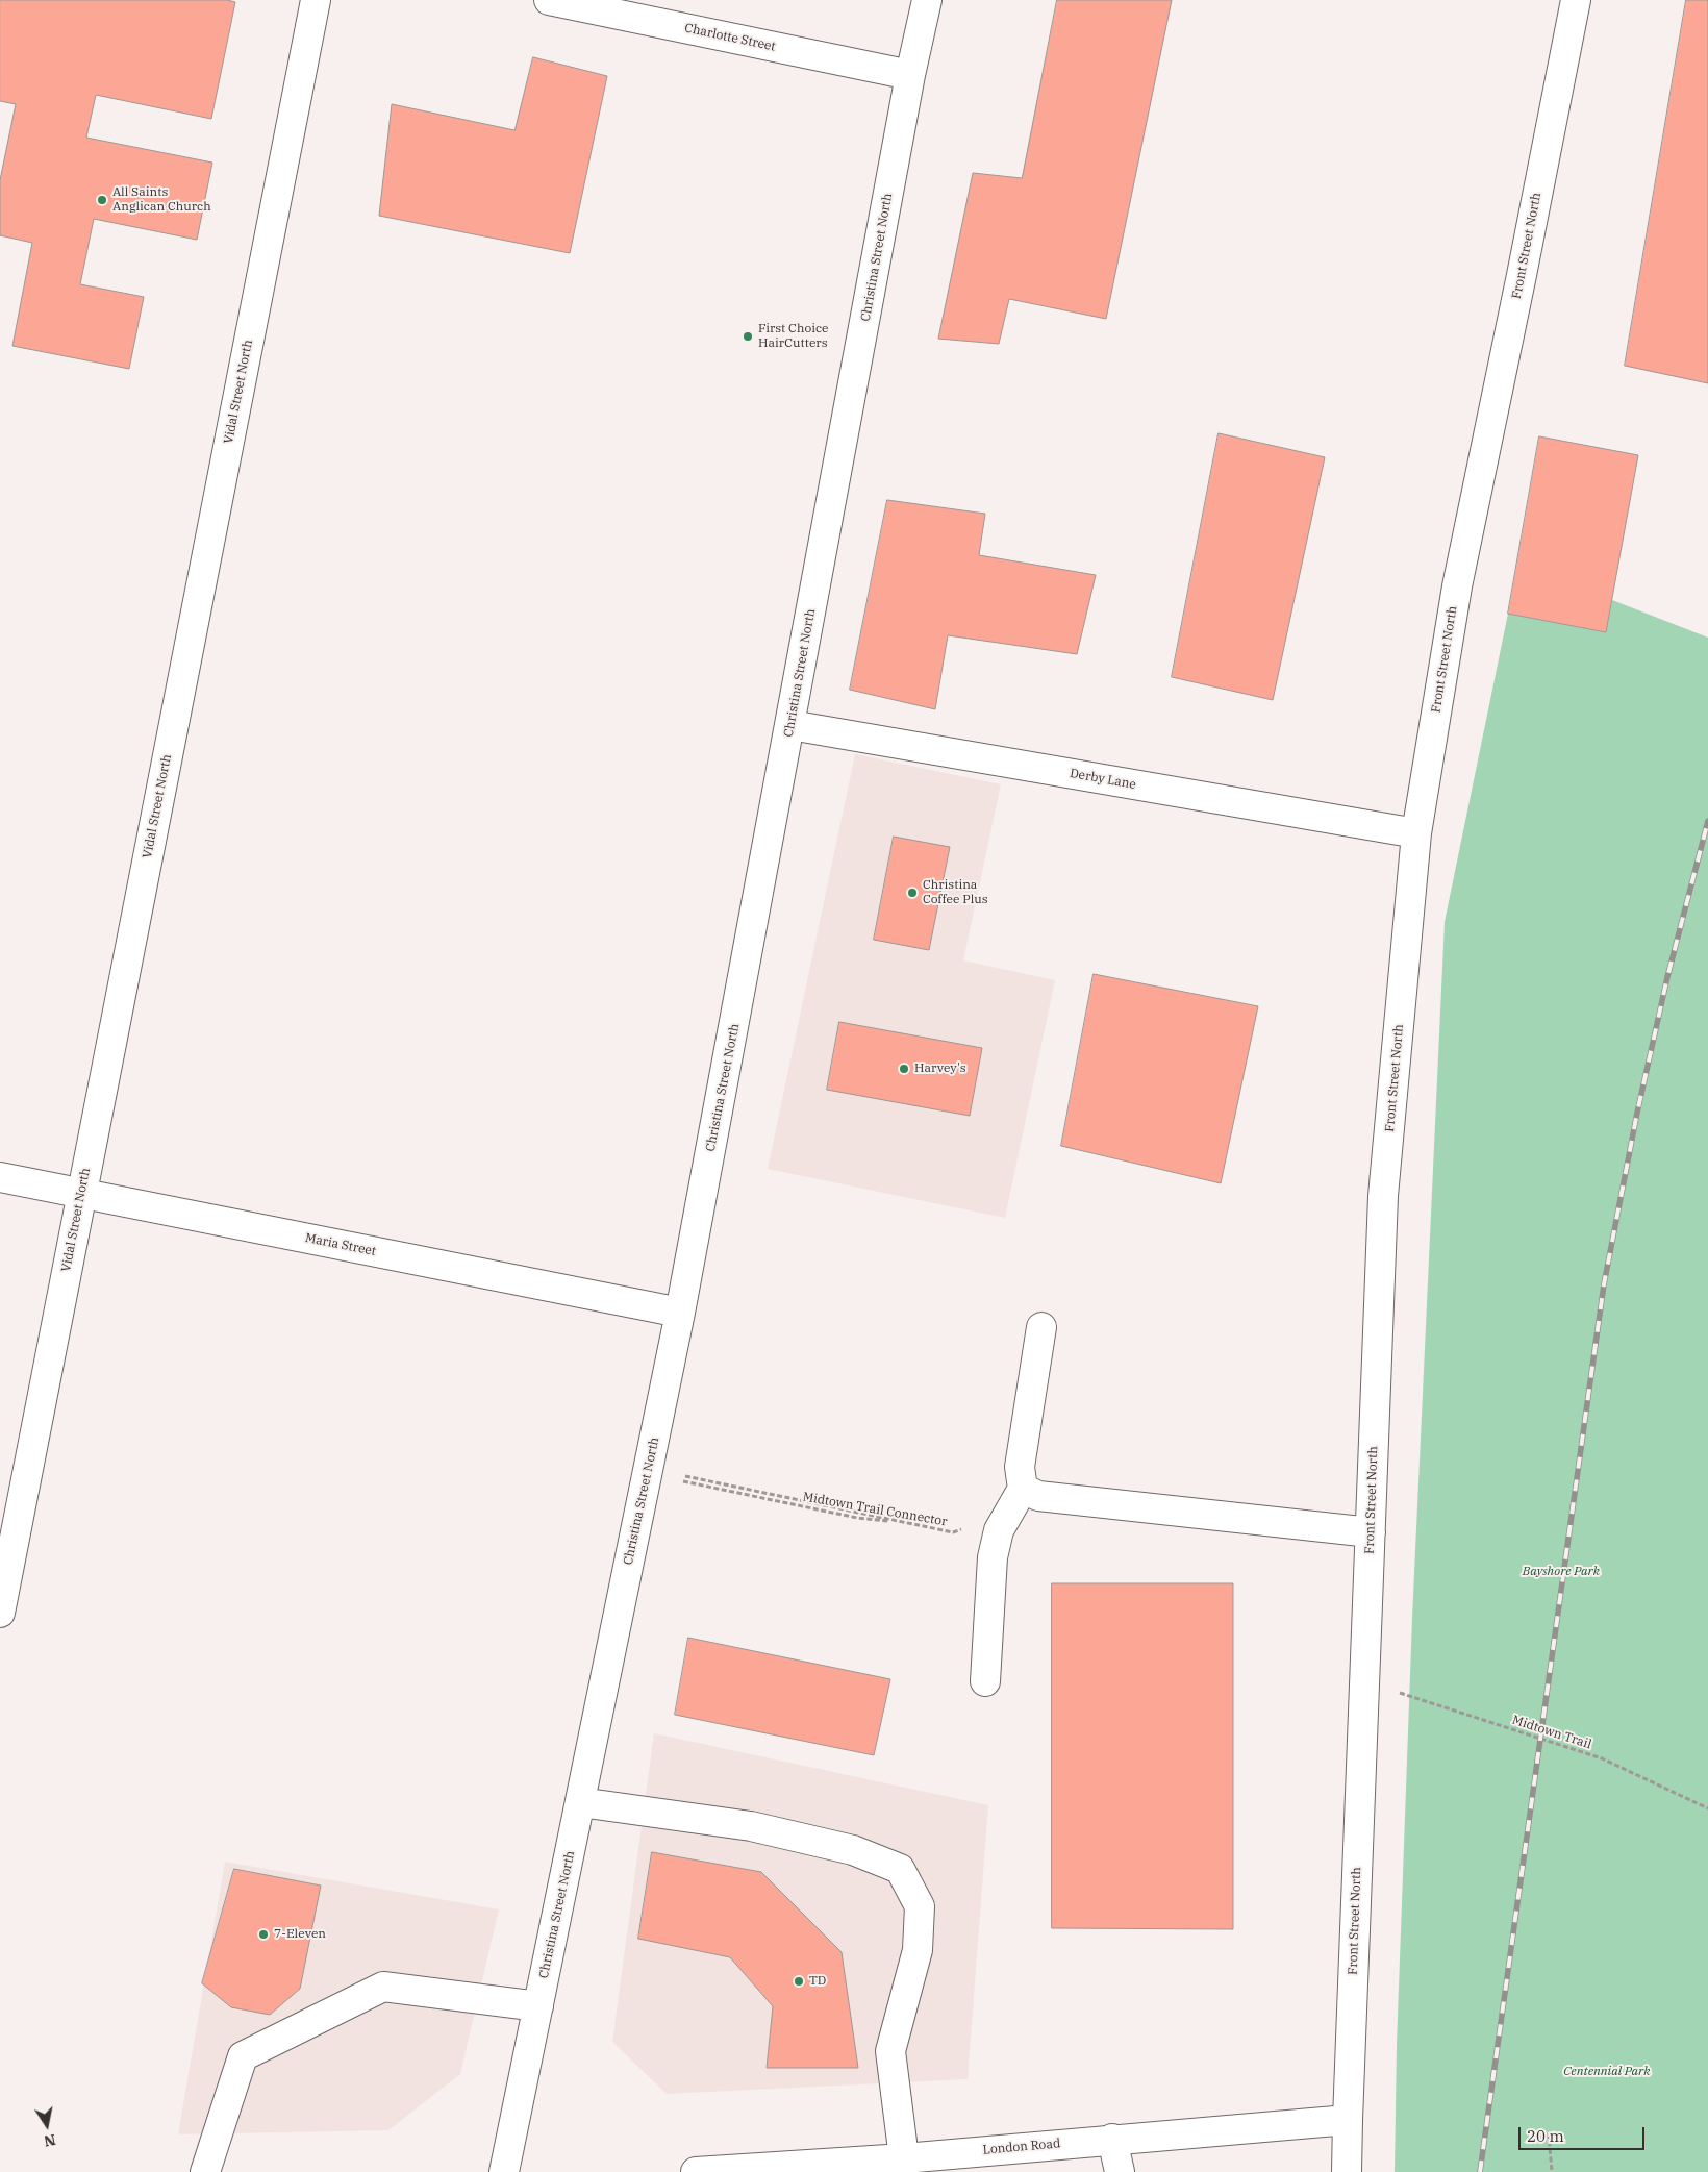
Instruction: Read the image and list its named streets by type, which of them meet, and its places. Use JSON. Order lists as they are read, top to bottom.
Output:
{
  "streets": {
    "street": [
      "Charlotte Street",
      "Front Street North",
      "Christina Street North",
      "Vidal Street North",
      "Derby Lane",
      "Maria Street",
      "London Road"
    ],
    "path": ["Midtown Trail Connector", "Midtown Trail"]
  },
  "crossings": [
    ["Charlotte Street", "Christina Street North"],
    ["Front Street North", "Derby Lane"],
    ["Front Street North", "London Road"],
    ["Christina Street North", "Derby Lane"],
    ["Christina Street North", "Maria Street"],
    ["Christina Street North", "Midtown Trail Connector"],
    ["Vidal Street North", "Maria Street"]
  ],
  "parks": ["Bayshore Park", "Centennial Park"],
  "places": [
    "All Saints Anglican Church",
    "First Choice HairCutters",
    "Christina Coffee Plus",
    "Harvey's",
    "7-Eleven",
    "TD"
  ],
  "scale_bar": "20 m",
  "north": "bottom"
}
